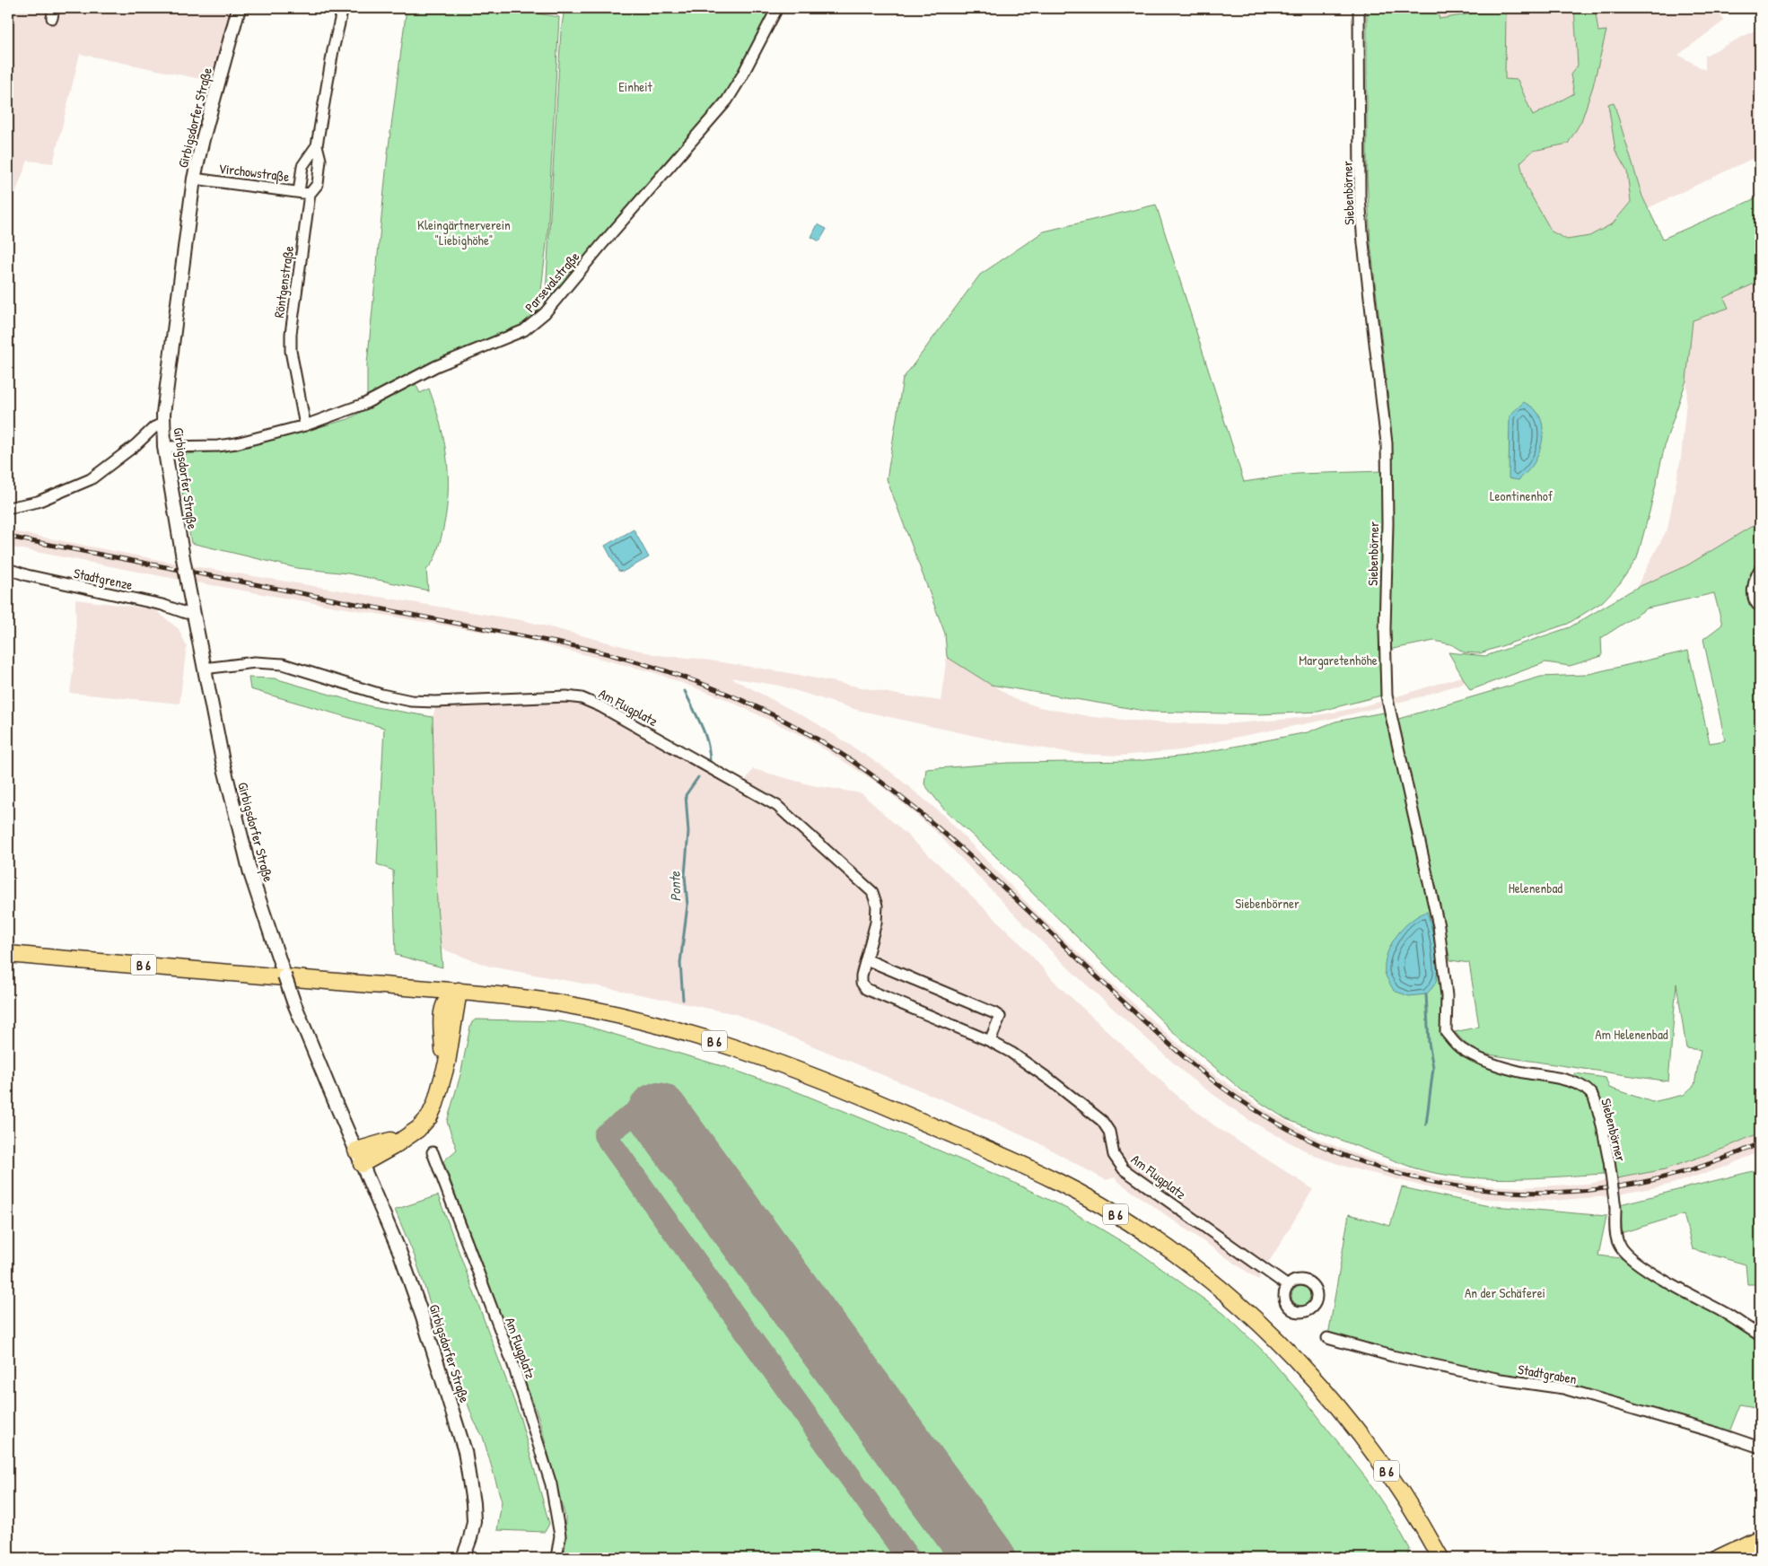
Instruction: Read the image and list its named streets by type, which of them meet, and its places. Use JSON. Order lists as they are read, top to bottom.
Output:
{
  "streets": {
    "main road": ["B 6"],
    "street": [
      "Girbigsdorfer Straße",
      "Virchowstraße",
      "Siebenbörner",
      "Röntgenstraße",
      "Parsevalstraße",
      "Stadtgrenze",
      "Am Flugplatz",
      "Stadtgraben"
    ]
  },
  "crossings": [
    ["Girbigsdorfer Straße", "Virchowstraße"],
    ["Girbigsdorfer Straße", "Parsevalstraße"],
    ["Girbigsdorfer Straße", "Stadtgrenze"],
    ["Girbigsdorfer Straße", "Am Flugplatz"],
    ["Virchowstraße", "Röntgenstraße"],
    ["Röntgenstraße", "Parsevalstraße"]
  ],
  "water": ["Ponte"],
  "parks": [
    "Einheit",
    "Kleingärtnerverein \"Liebighöhe\"",
    "Leontinenhof",
    "Margaretenhöhe",
    "Helenenbad",
    "Siebenbörner",
    "Am Helenenbad",
    "An der Schäferei"
  ]
}
